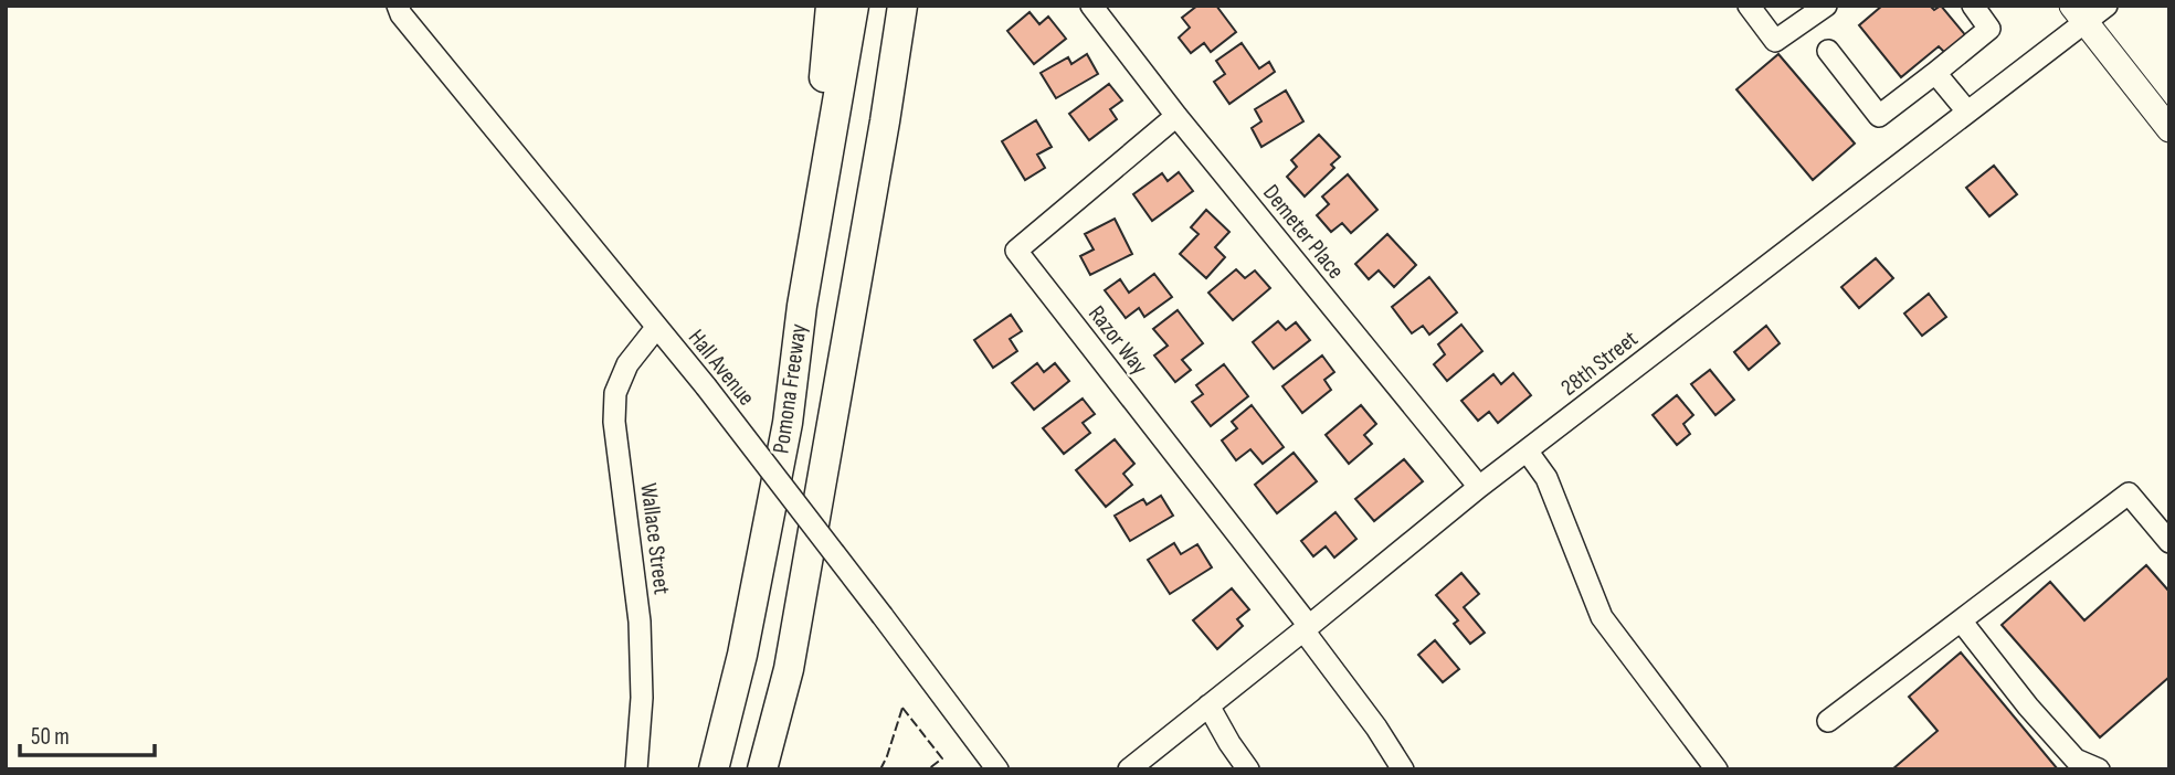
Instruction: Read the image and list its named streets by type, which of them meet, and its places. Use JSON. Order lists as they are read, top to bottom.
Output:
{
  "streets": {
    "highway": ["Pomona Freeway"],
    "street": [
      "Demeter Place",
      "Razor Way",
      "28th Street",
      "Hall Avenue",
      "Wallace Street"
    ]
  },
  "crossings": [
    ["Demeter Place", "Razor Way"],
    ["Demeter Place", "28th Street"],
    ["Razor Way", "28th Street"],
    ["Hall Avenue", "Wallace Street"]
  ],
  "scale_bar": "50 m"
}
